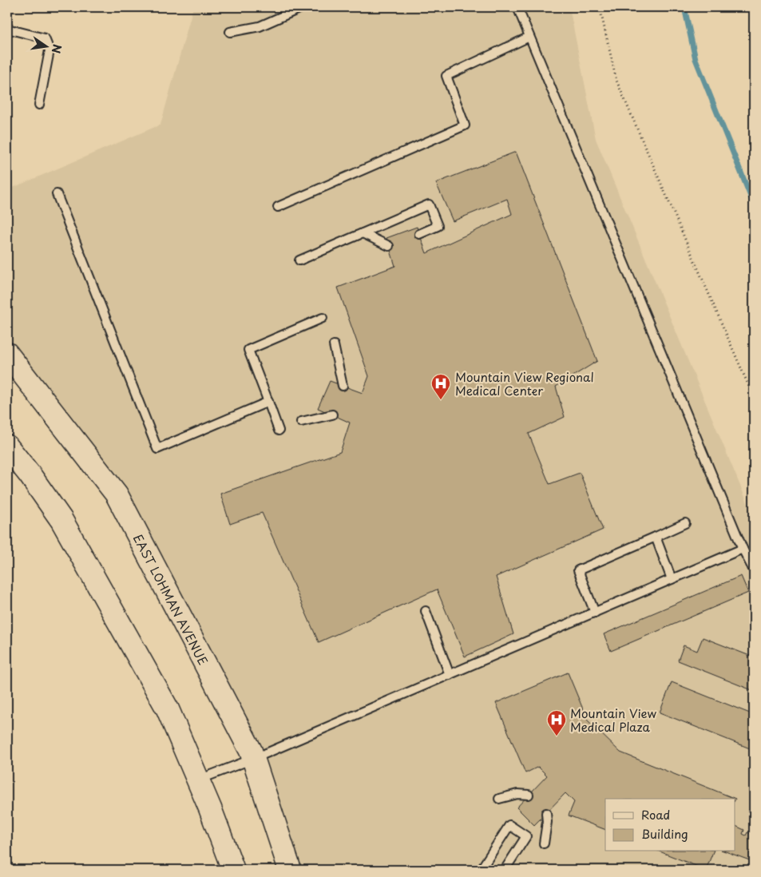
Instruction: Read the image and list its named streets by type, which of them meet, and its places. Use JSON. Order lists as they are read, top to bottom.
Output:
{
  "streets": {
    "main road": ["EAST LOHMAN AVENUE"]
  },
  "places": {
    "hospital": ["Mountain View Regional Medical Center", "Mountain View Medical Plaza"]
  },
  "legend": ["Road", "Building"],
  "north": "right"
}
